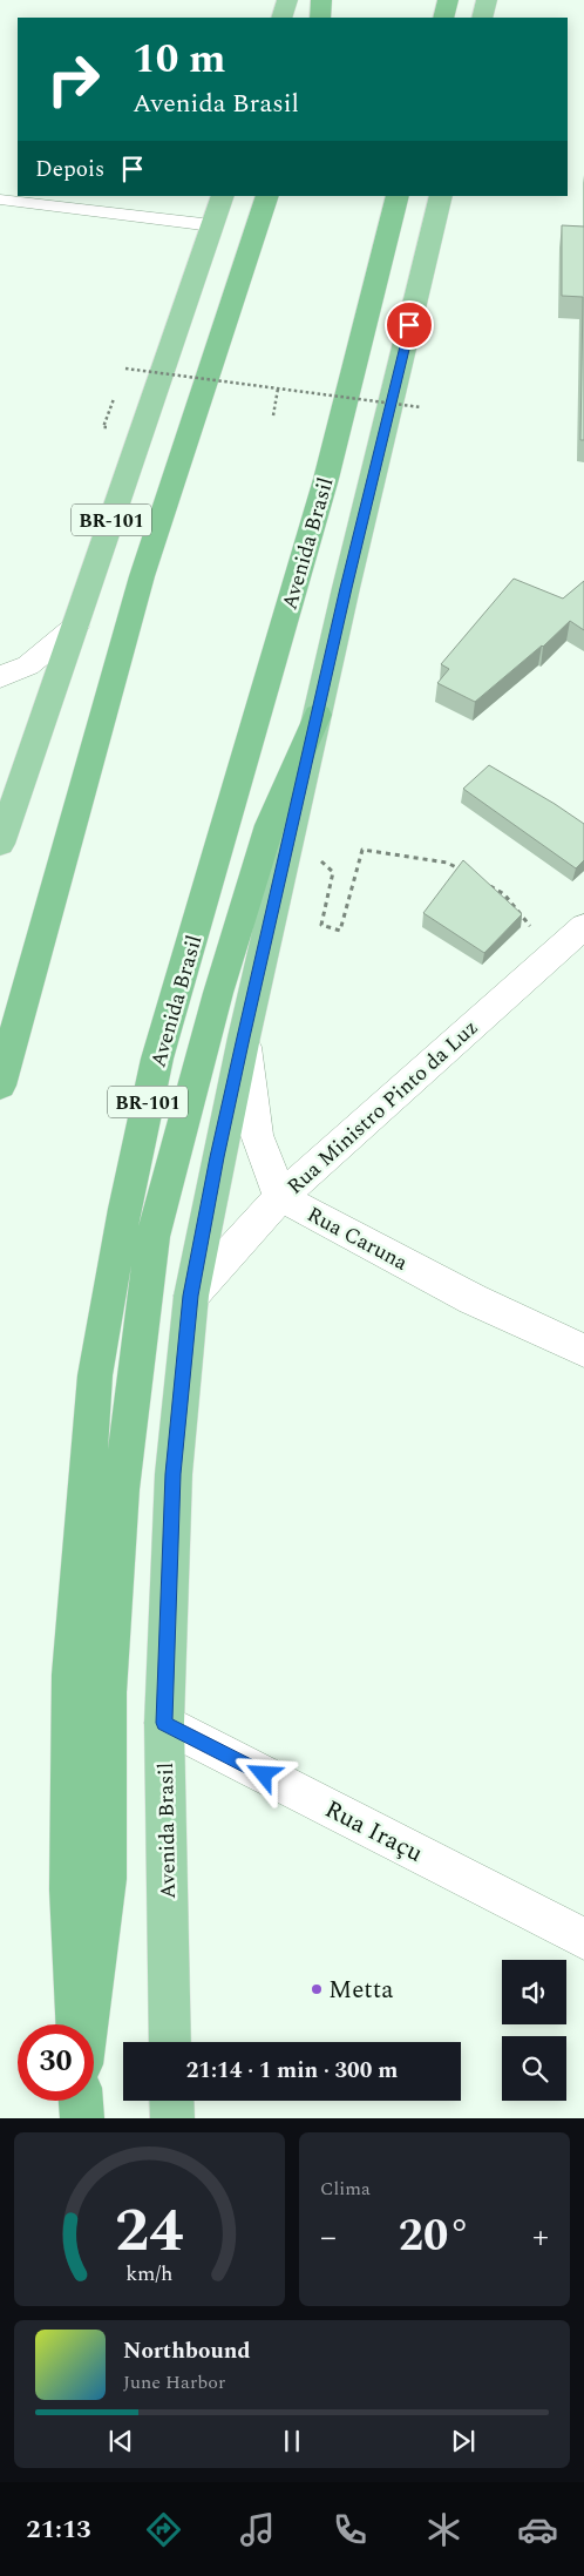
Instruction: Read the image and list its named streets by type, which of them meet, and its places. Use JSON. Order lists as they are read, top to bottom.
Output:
{
  "streets": {
    "highway": ["BR-101", "Avenida Brasil"],
    "street": ["Rua Ministro Pinto da Luz", "Rua Caruna", "Rua Iraçu"]
  },
  "crossings": [
    ["BR-101", "Avenida Brasil"],
    ["Avenida Brasil", "Rua Ministro Pinto da Luz"],
    ["Avenida Brasil", "Rua Iraçu"],
    ["Rua Ministro Pinto da Luz", "Rua Caruna"]
  ],
  "places": ["Metta"],
  "page": {
    "turn": ["10 m", "Avenida Brasil"],
    "then": "Depois",
    "limit": "30",
    "trip": "21:14 · 1 min · 300 m",
    "tile": "Clima",
    "heat": ["−", "20°", "+"],
    "song": ["Northbound", "June Harbor"],
    "tabs": "21:13",
    "gauge": ["24", "km/h"]
  }
}
